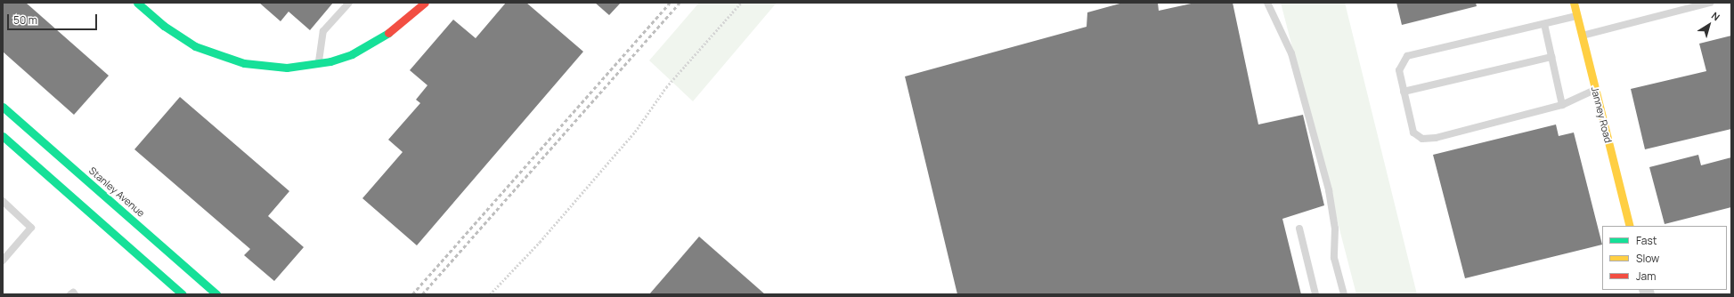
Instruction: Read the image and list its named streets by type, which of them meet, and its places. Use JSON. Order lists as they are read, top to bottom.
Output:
{
  "streets": {
    "street": ["Janney Road", "Stanley Avenue"]
  },
  "legend": ["Fast", "Slow", "Jam"],
  "scale_bar": "50 m",
  "north": "top right"
}
